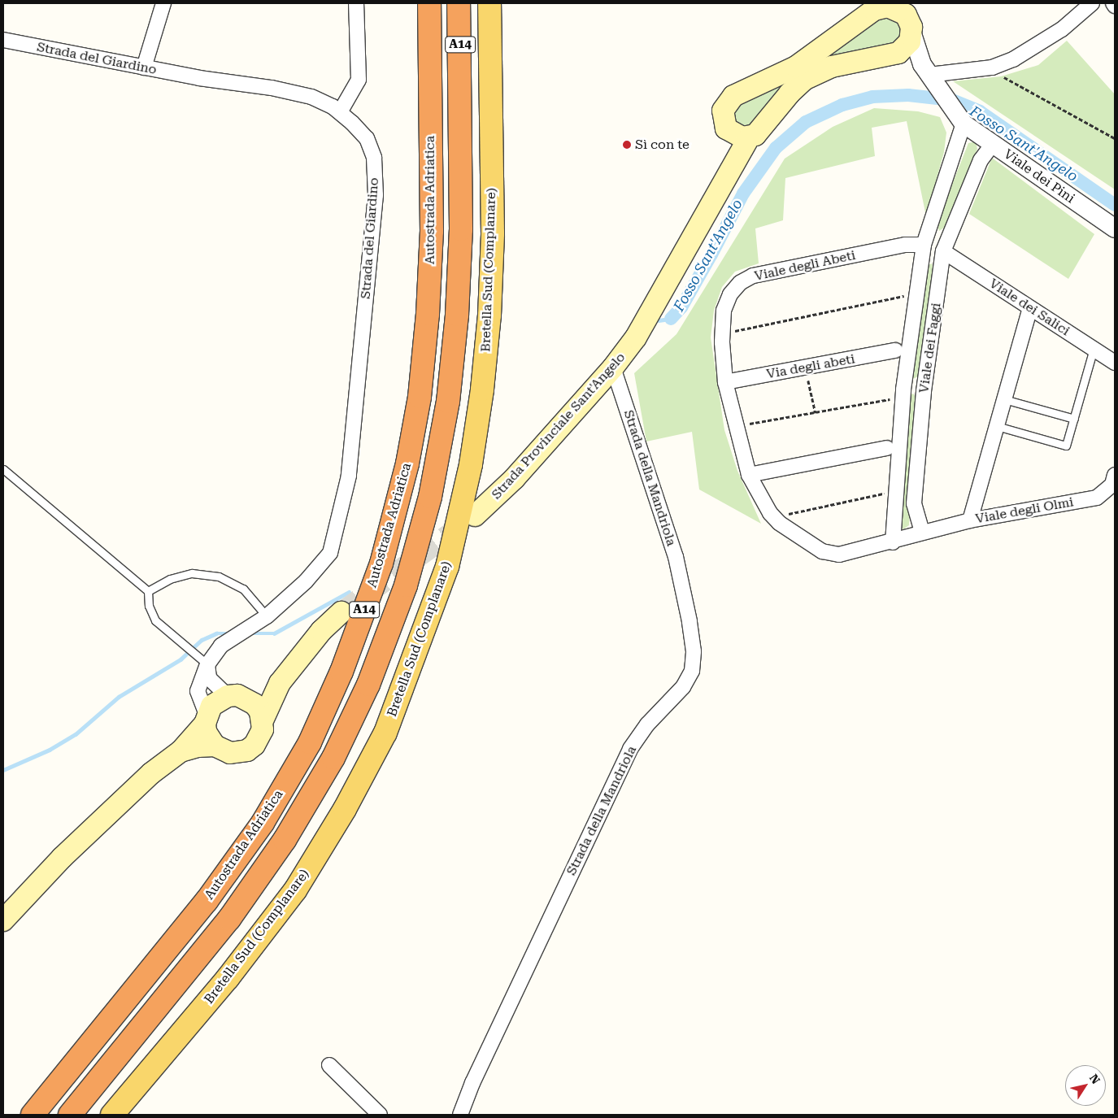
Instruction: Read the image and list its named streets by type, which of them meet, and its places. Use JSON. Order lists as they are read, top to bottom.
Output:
{
  "streets": {
    "highway": ["A14", "Autostrada Adriatica"],
    "main road": ["Bretella Sud (Complanare)", "Strada Provinciale Sant'Angelo"],
    "street": [
      "Strada del Giardino",
      "Viale dei Pini",
      "Viale degli Abeti",
      "Viale dei Salici",
      "Viale dei Faggi",
      "Via degli abeti",
      "Strada della Mandriola",
      "Viale degli Olmi"
    ]
  },
  "crossings": [
    ["Viale dei Pini", "Viale dei Faggi"],
    ["Viale degli Abeti", "Viale dei Faggi"],
    ["Viale degli Abeti", "Via degli abeti"],
    ["Viale dei Salici", "Viale dei Faggi"],
    ["Viale dei Faggi", "Viale degli Olmi"],
    ["Strada Provinciale Sant'Angelo", "Strada della Mandriola"]
  ],
  "water": ["Fosso Sant'Angelo"],
  "places": ["Sì con te"],
  "north": "top right"
}
